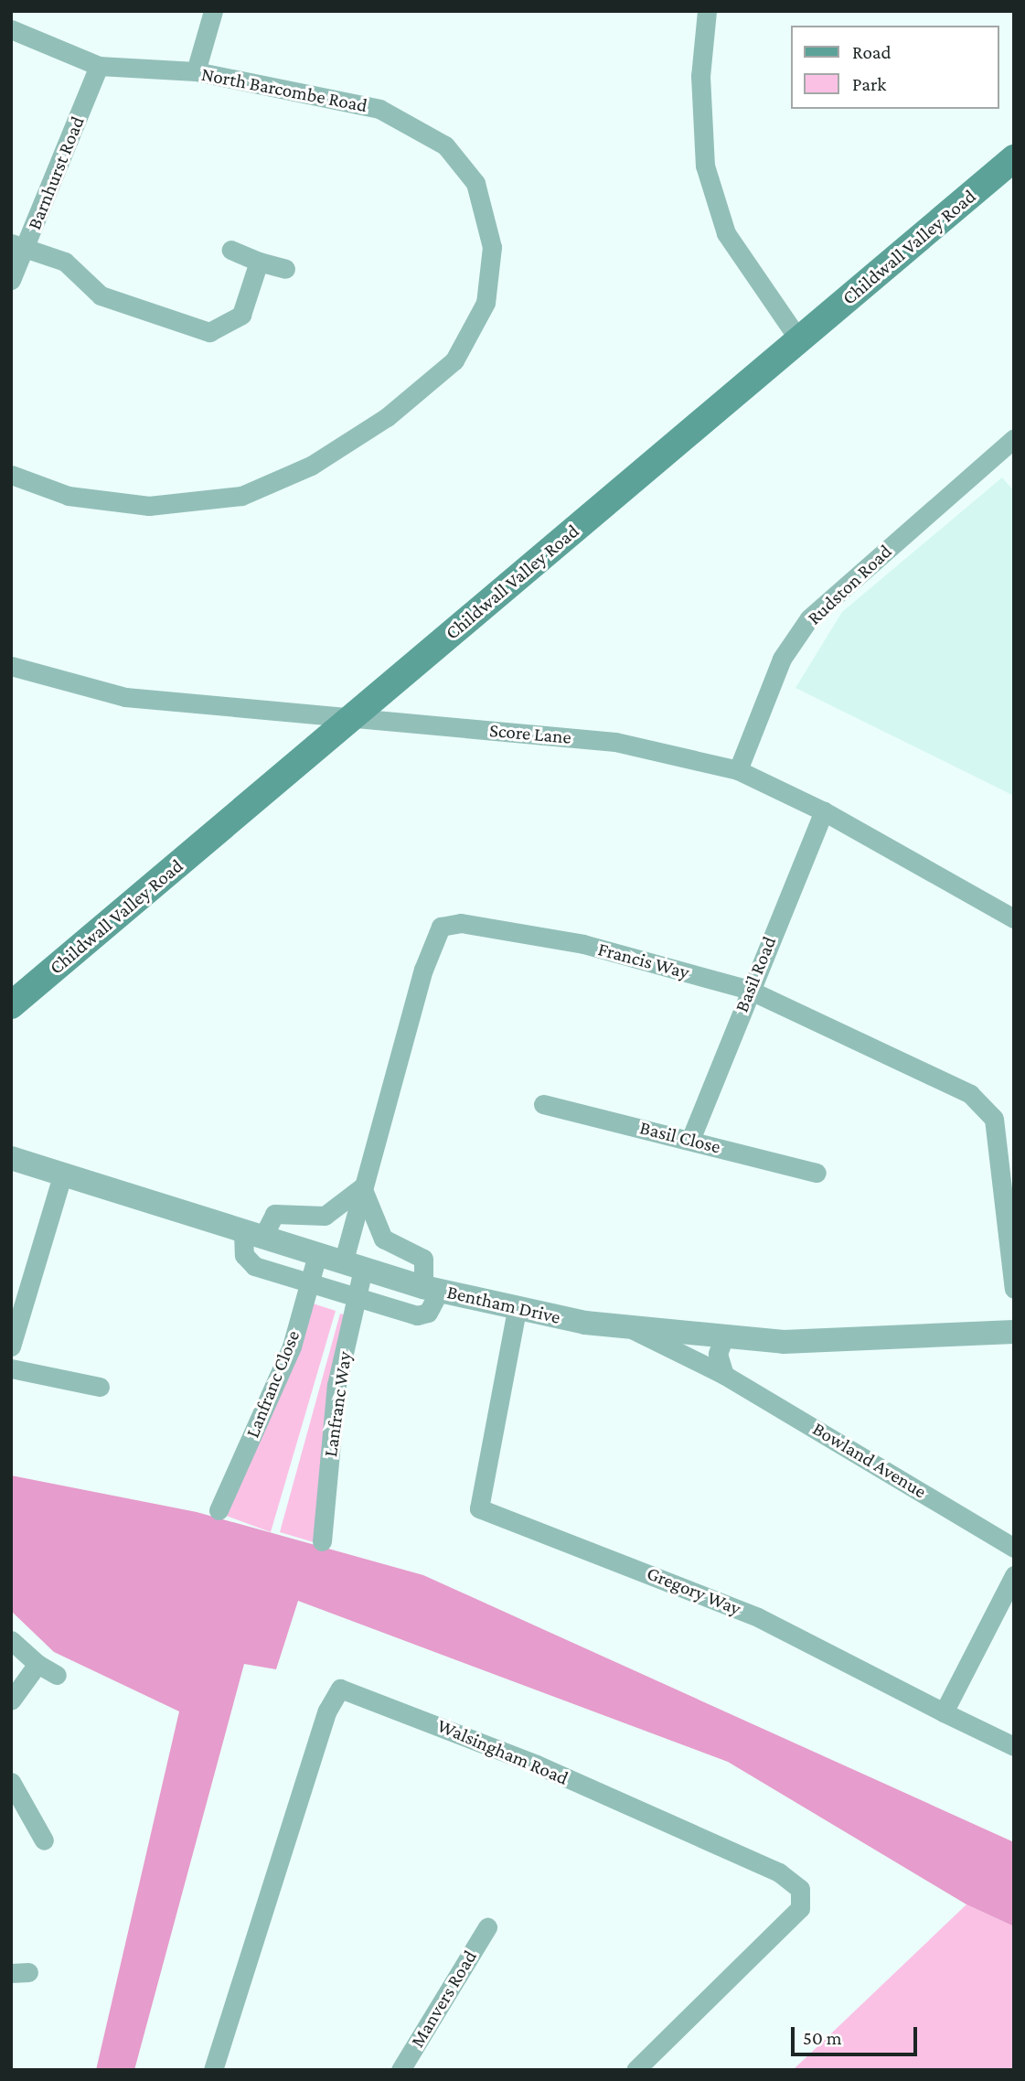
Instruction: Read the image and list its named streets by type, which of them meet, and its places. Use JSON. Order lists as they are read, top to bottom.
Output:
{
  "streets": {
    "main road": ["Childwall Valley Road"],
    "street": [
      "North Barcombe Road",
      "Barnhurst Road",
      "Rudston Road",
      "Score Lane",
      "Francis Way",
      "Basil Road",
      "Basil Close",
      "Bentham Drive",
      "Lanfranc Close",
      "Lanfranc Way",
      "Bowland Avenue",
      "Gregory Way",
      "Walsingham Road",
      "Manvers Road"
    ]
  },
  "crossings": [
    ["North Barcombe Road", "Barnhurst Road"],
    ["Childwall Valley Road", "Score Lane"],
    ["Rudston Road", "Score Lane"],
    ["Score Lane", "Basil Road"],
    ["Francis Way", "Basil Road"],
    ["Francis Way", "Bentham Drive"],
    ["Francis Way", "Lanfranc Way"],
    ["Basil Road", "Basil Close"],
    ["Bentham Drive", "Lanfranc Close"],
    ["Bentham Drive", "Lanfranc Way"],
    ["Bentham Drive", "Bowland Avenue"],
    ["Bentham Drive", "Gregory Way"]
  ],
  "legend": ["Road", "Park"],
  "scale_bar": "50 m"
}
